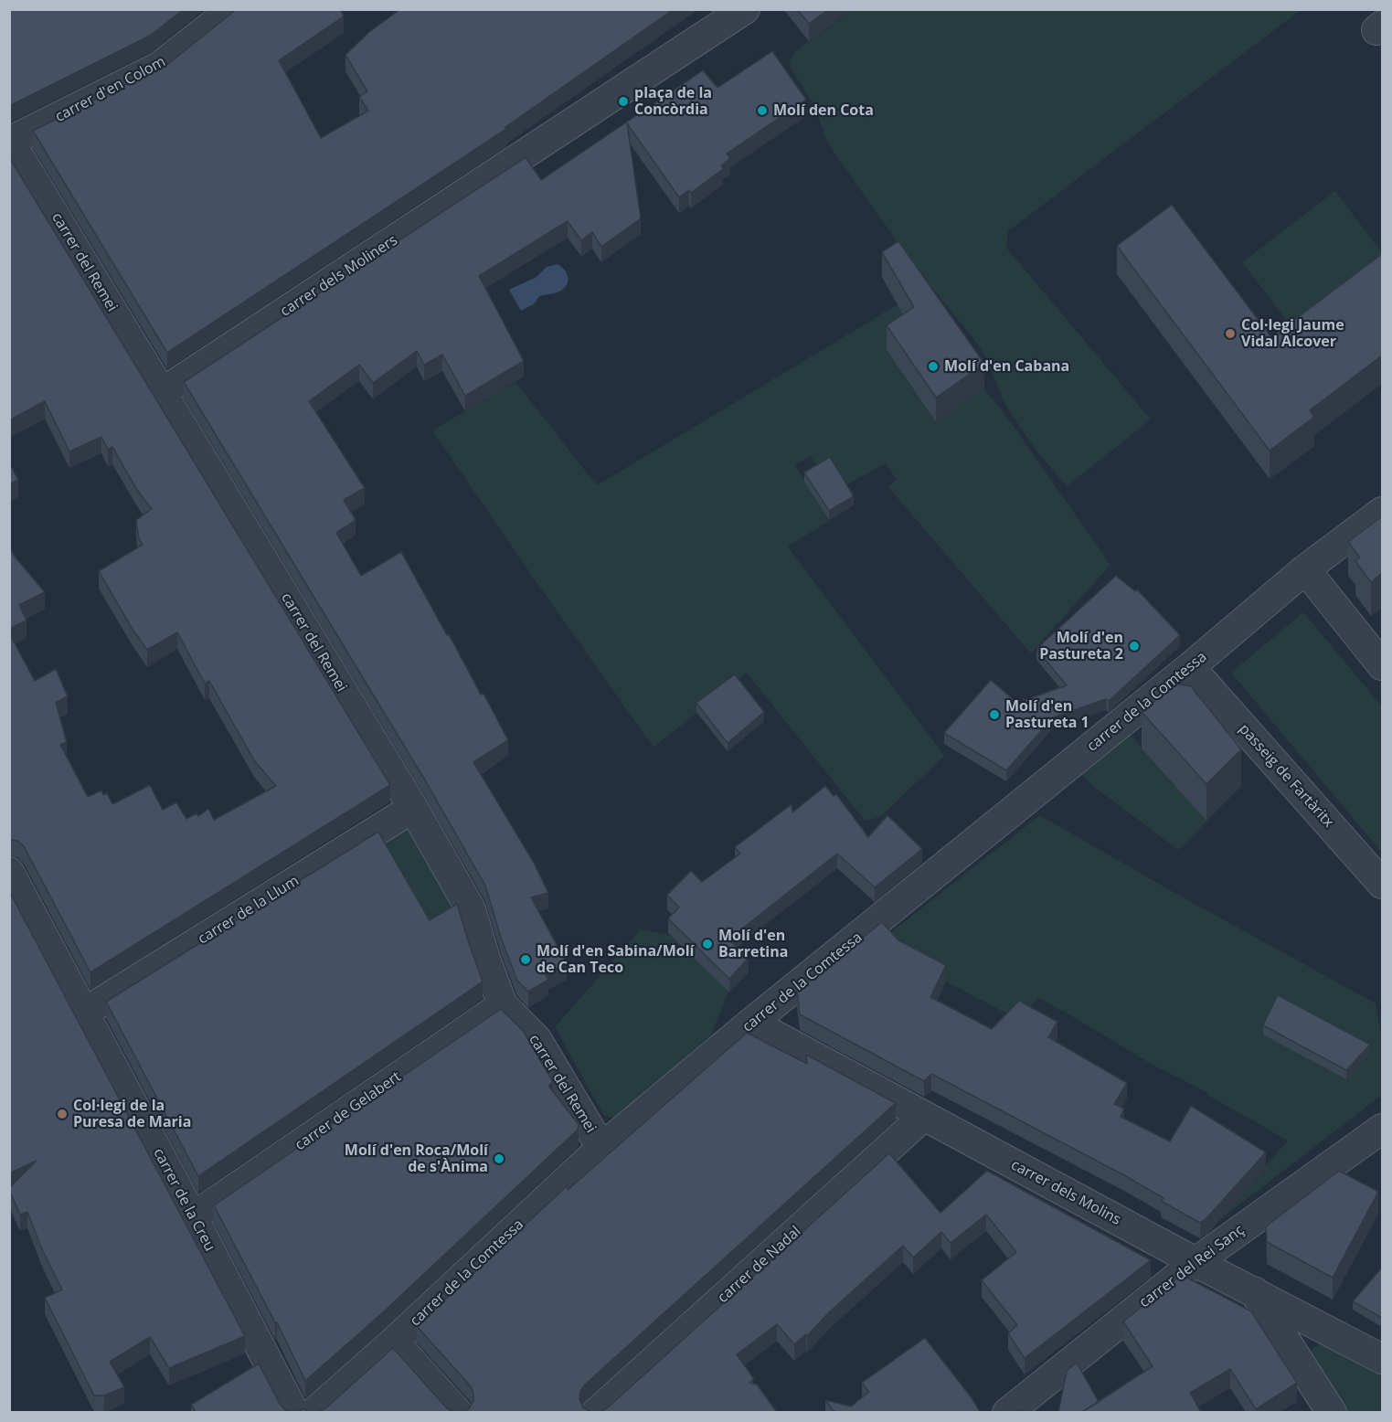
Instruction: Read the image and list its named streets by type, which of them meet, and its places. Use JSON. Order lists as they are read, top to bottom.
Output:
{
  "streets": {
    "street": [
      "carrer d'en Colom",
      "carrer del Remei",
      "carrer dels Moliners",
      "carrer de la Comtessa",
      "passeig de Fartàritx",
      "carrer de la Llum",
      "carrer de Gelabert",
      "carrer dels Molins",
      "carrer de la Creu",
      "carrer de Nadal",
      "carrer del Rei Sanç"
    ]
  },
  "crossings": [
    ["carrer d'en Colom", "carrer del Remei"],
    ["carrer del Remei", "carrer dels Moliners"],
    ["carrer del Remei", "carrer de la Comtessa"],
    ["carrer del Remei", "carrer de la Llum"],
    ["carrer del Remei", "carrer de Gelabert"],
    ["carrer de la Comtessa", "passeig de Fartàritx"],
    ["carrer de la Comtessa", "carrer dels Molins"],
    ["carrer de la Llum", "carrer de la Creu"],
    ["carrer de Gelabert", "carrer de la Creu"],
    ["carrer dels Molins", "carrer de Nadal"],
    ["carrer dels Molins", "carrer del Rei Sanç"]
  ],
  "places": [
    "plaça de la Concòrdia",
    "Molí den Cota",
    "Col·legi Jaume Vidal Alcover",
    "Molí d'en Cabana",
    "Molí d'en Pastureta 2",
    "Molí d'en Pastureta 1",
    "Molí d'en Barretina",
    "Molí d'en Sabina/Molí de Can Teco",
    "Col·legi de la Puresa de Maria",
    "Molí d'en Roca/Molí de s'Ànima"
  ]
}
